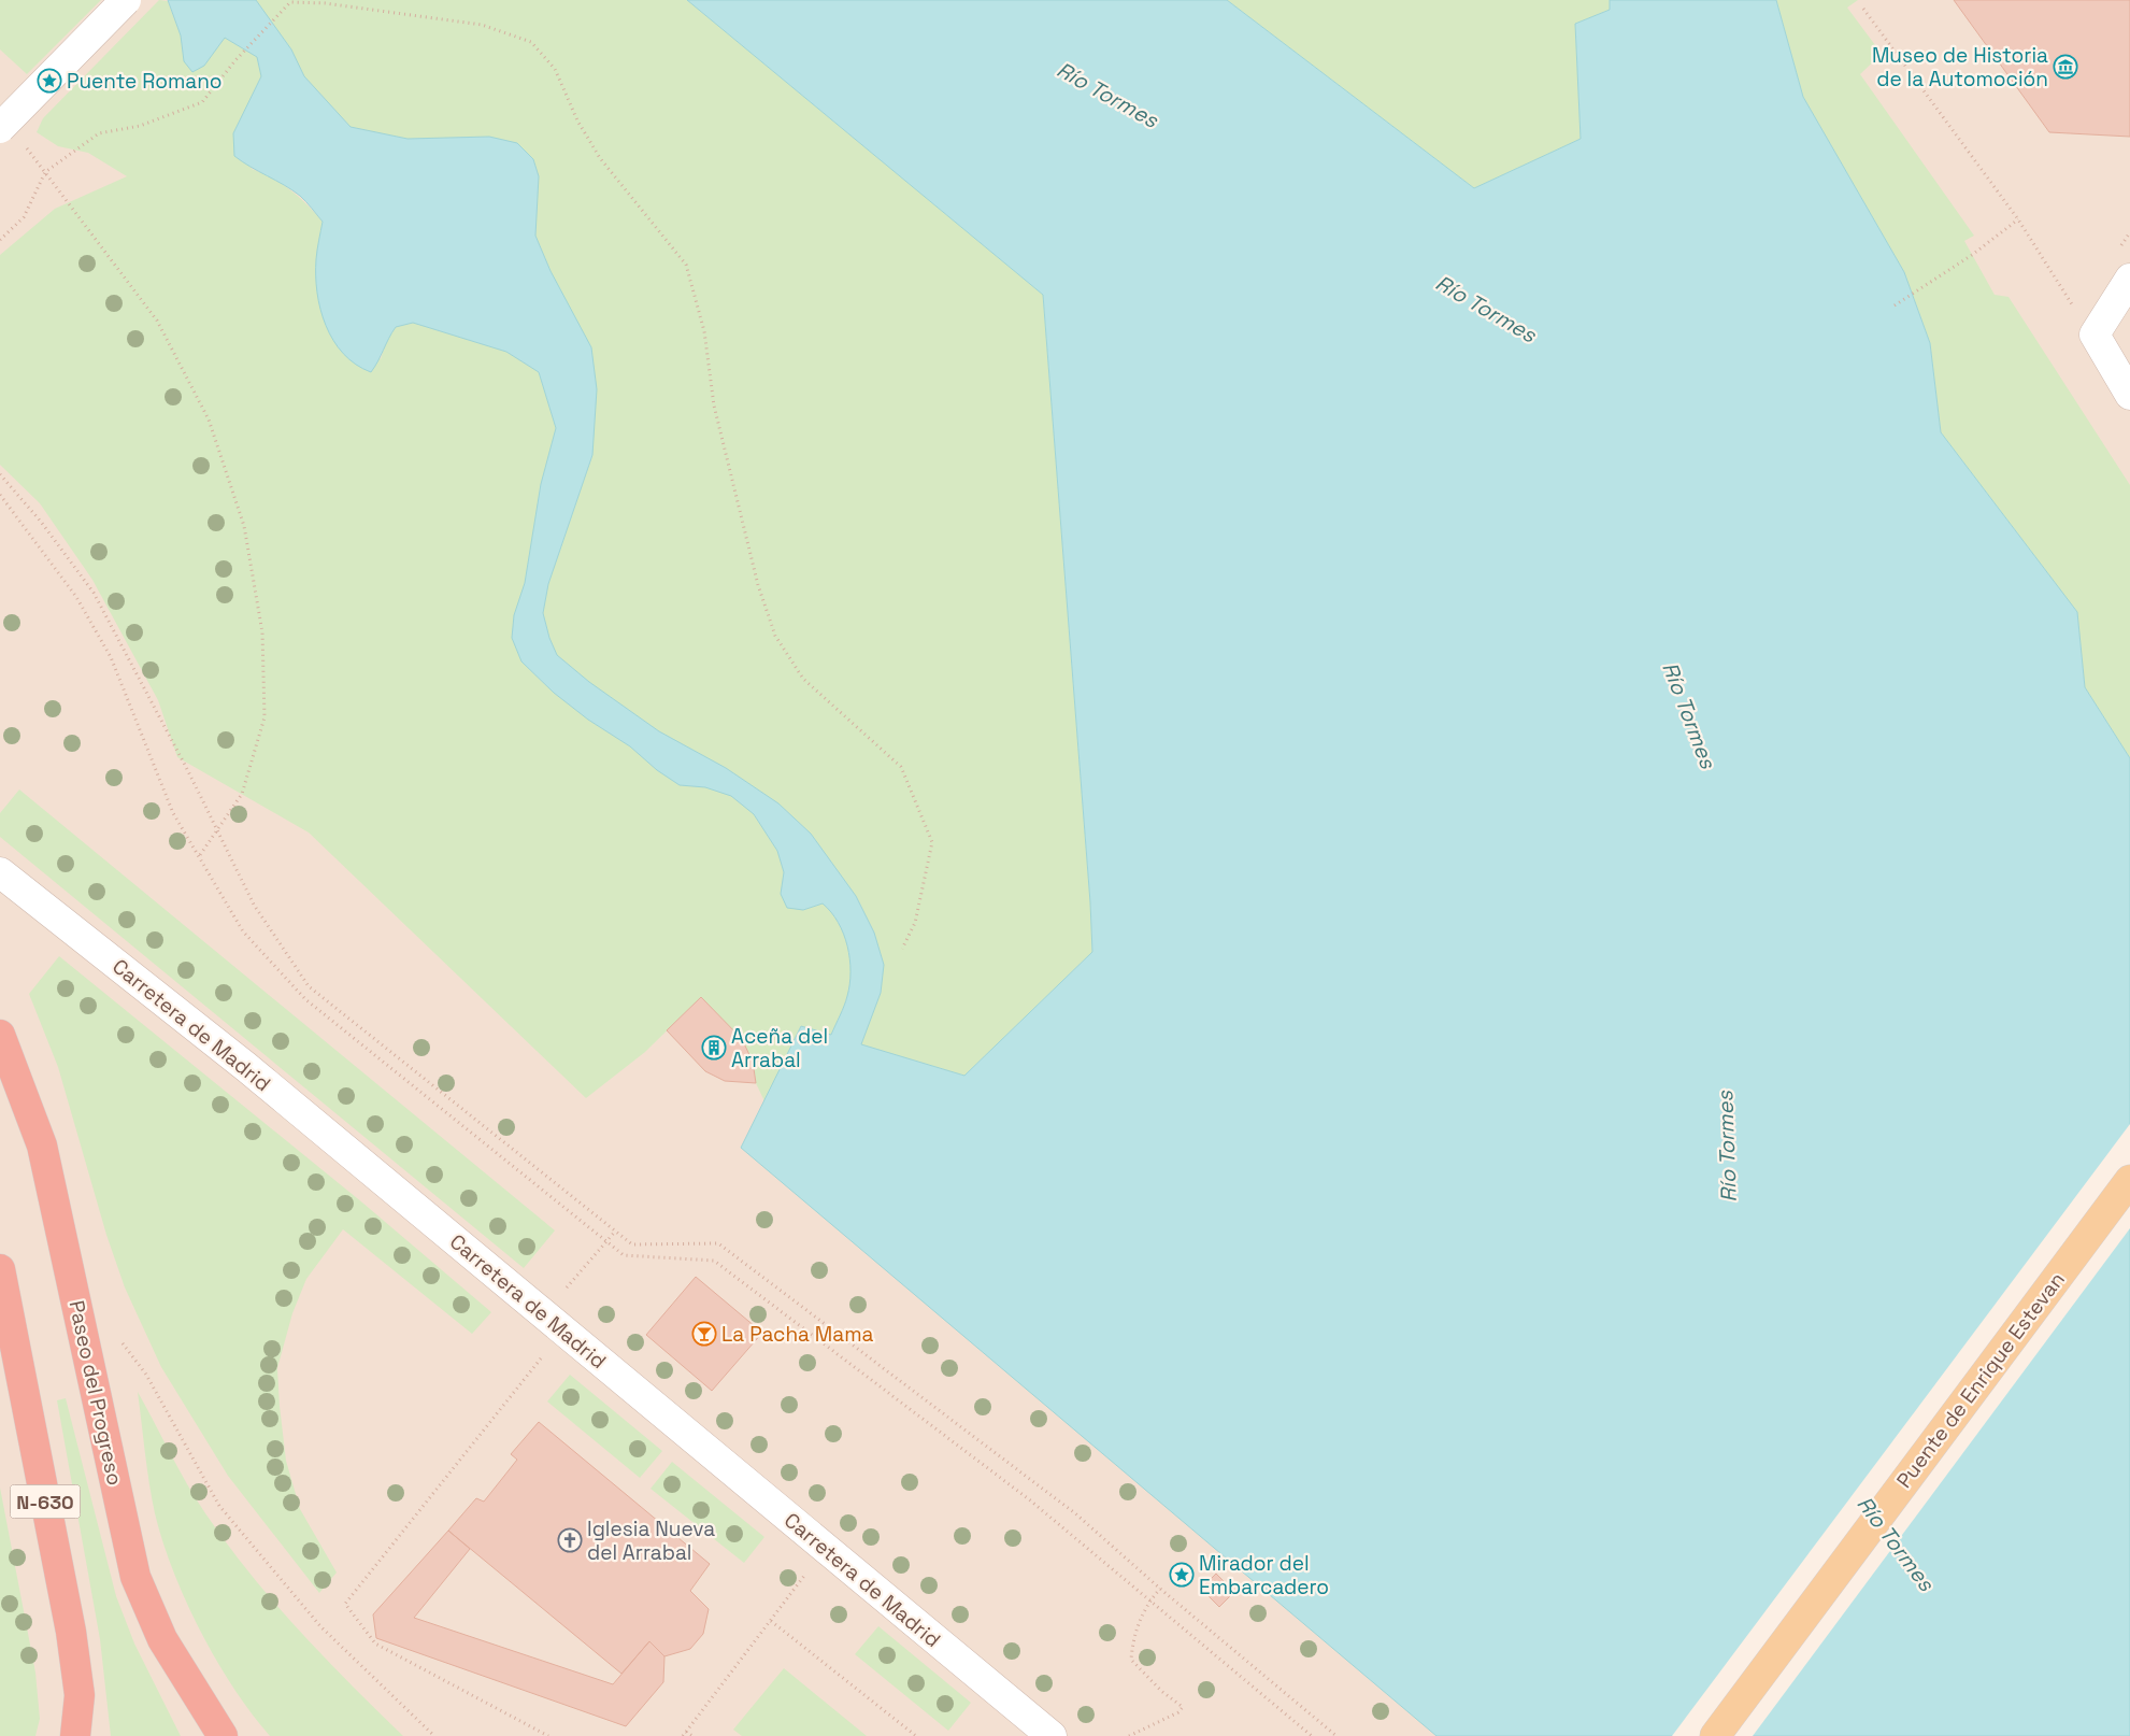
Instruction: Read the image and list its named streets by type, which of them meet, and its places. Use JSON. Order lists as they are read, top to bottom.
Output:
{
  "streets": {
    "highway": ["Paseo del Progreso", "N-630"],
    "main road": ["Puente de Enrique Estevan"],
    "street": ["Carretera de Madrid"]
  },
  "water": ["Río Tormes"],
  "places": {
    "museum": ["Museo de Historia de la Automoción"],
    "place": ["Puente Romano", "Mirador del Embarcadero"],
    "building": ["Aceña del Arrabal"],
    "bar": ["La Pacha Mama"],
    "church": ["Iglesia Nueva del Arrabal"]
  }
}
